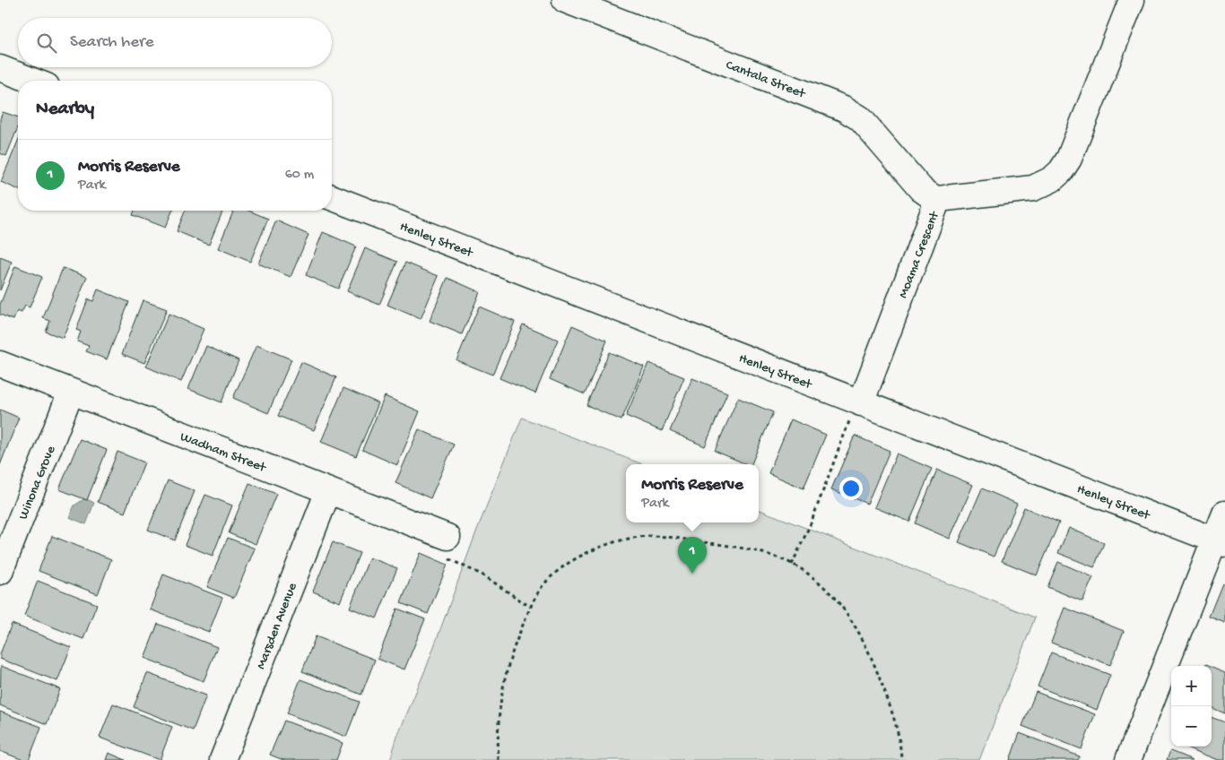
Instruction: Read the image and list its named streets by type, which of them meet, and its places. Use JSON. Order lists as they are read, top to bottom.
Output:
{
  "streets": {
    "street": [
      "Cantala Street",
      "Henley Street",
      "Moama Crescent",
      "Wadham Street",
      "Winona Grove",
      "Marsden Avenue"
    ]
  },
  "crossings": [
    ["Cantala Street", "Moama Crescent"],
    ["Henley Street", "Moama Crescent"],
    ["Wadham Street", "Winona Grove"],
    ["Wadham Street", "Marsden Avenue"]
  ],
  "page": {
    "search": "Search here",
    "heading": "Nearby",
    "list": [
      {
        "mark": "1",
        "name": "Morris Reserve",
        "note": "Park",
        "value": "60 m"
      }
    ],
    "popup": ["Morris Reserve", "Park"],
    "pins": "1",
    "map_buttons": ["+", "−"]
  }
}
